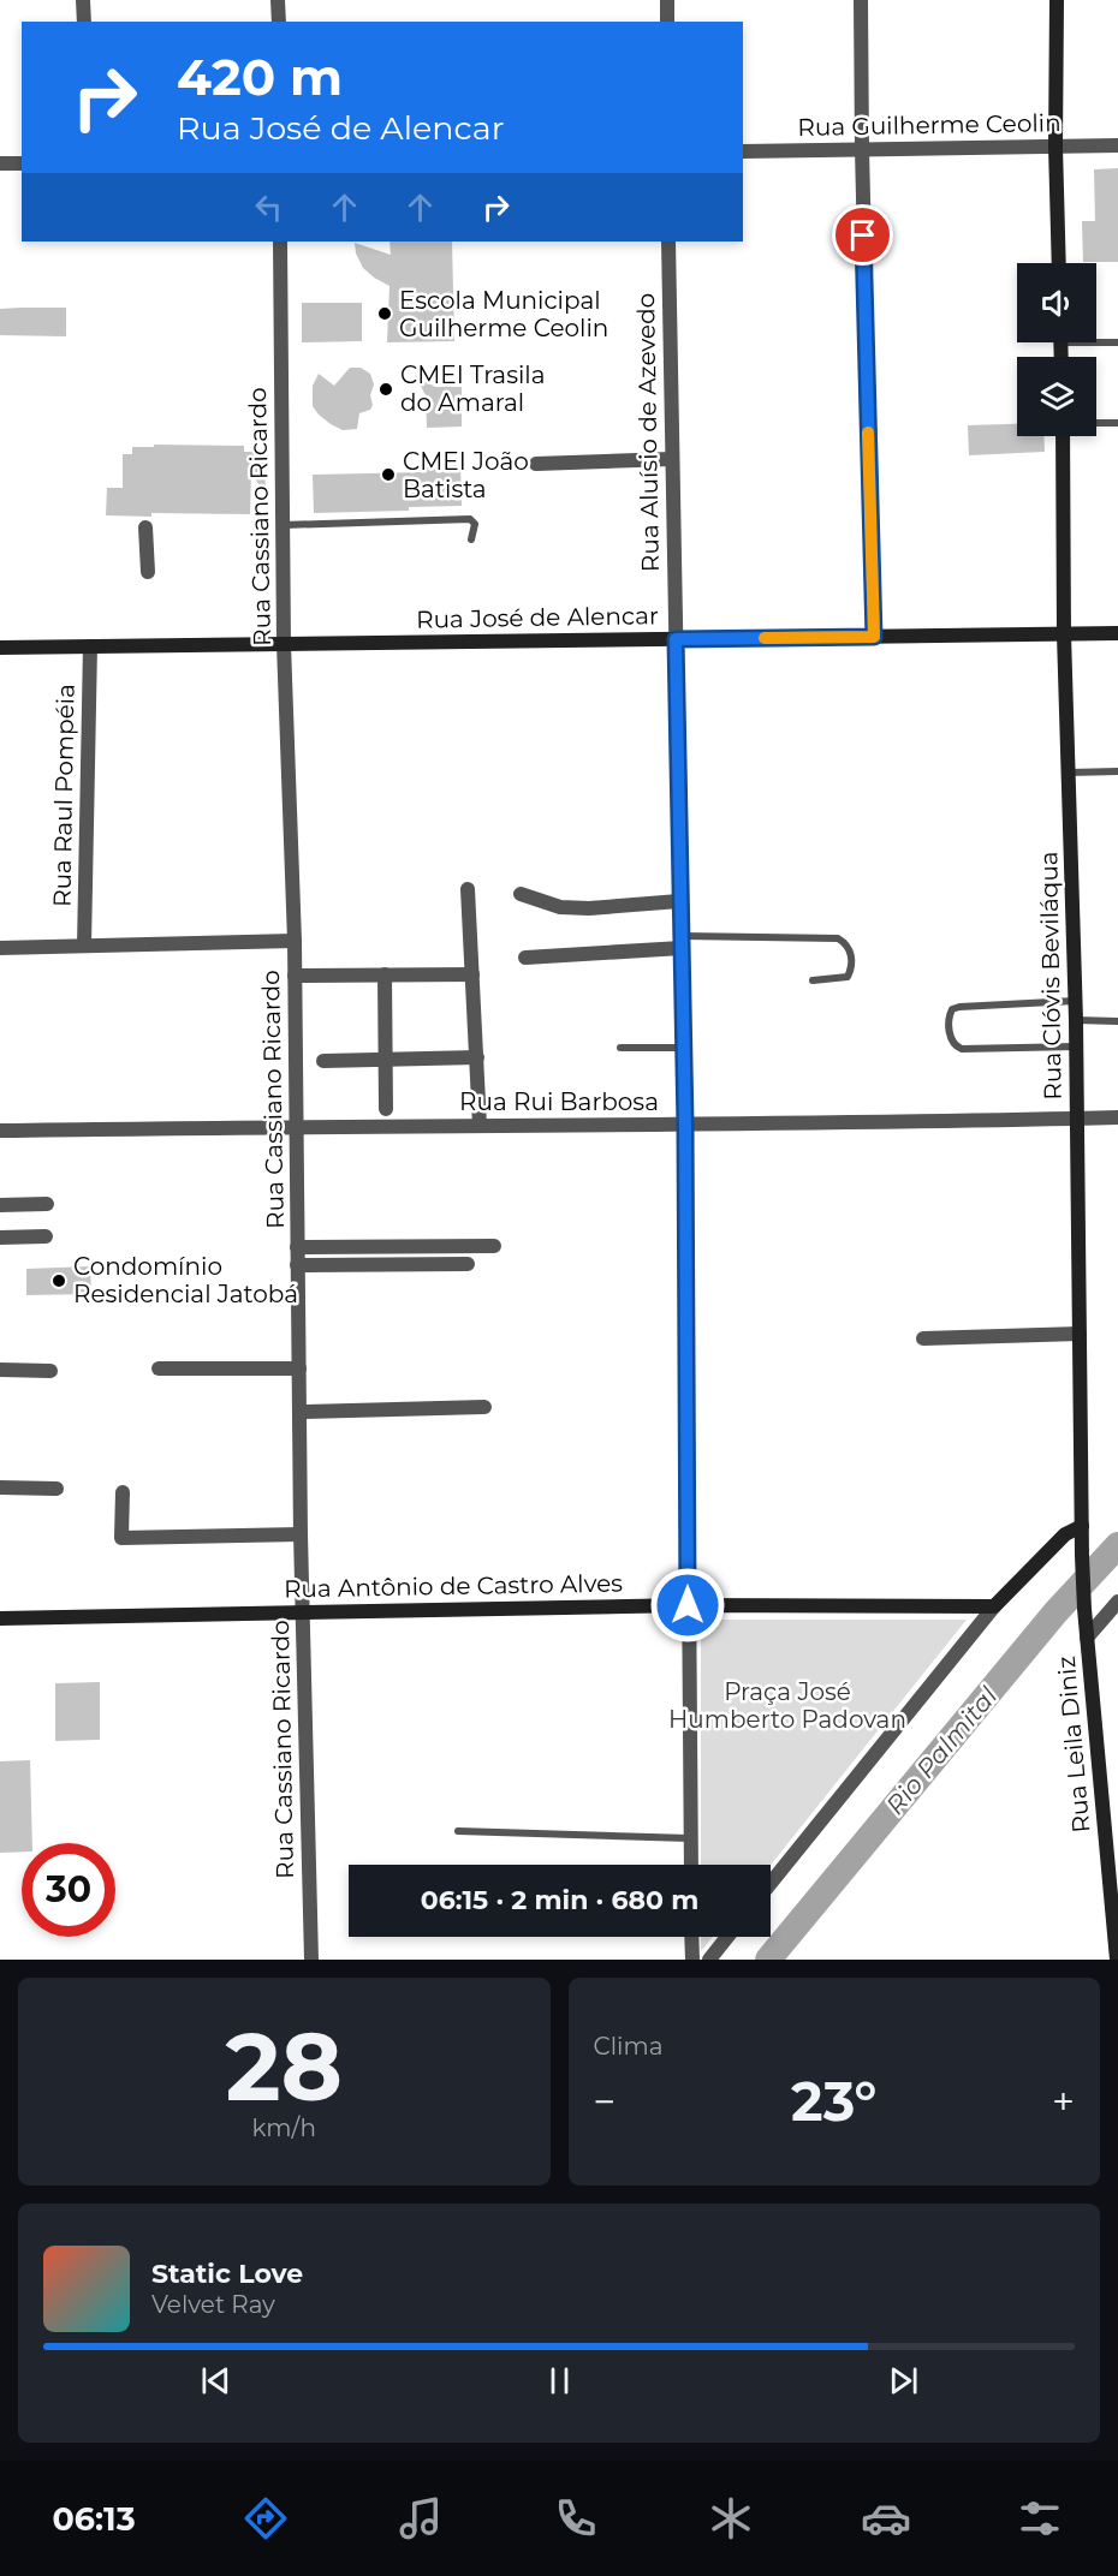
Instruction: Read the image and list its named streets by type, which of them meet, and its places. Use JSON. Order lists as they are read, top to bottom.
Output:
{
  "streets": {
    "street": [
      "Rua Guilherme Ceolin",
      "Rua Aluísio de Azevedo",
      "Rua Cassiano Ricardo",
      "Rua José de Alencar",
      "Rua Raul Pompéia",
      "Rua Clóvis Beviláqua",
      "Rua Rui Barbosa",
      "Rua Antônio de Castro Alves",
      "Rua Leila Diniz"
    ]
  },
  "crossings": [
    ["Rua Aluísio de Azevedo", "Rua José de Alencar"],
    ["Rua Aluísio de Azevedo", "Rua Rui Barbosa"],
    ["Rua Aluísio de Azevedo", "Rua Antônio de Castro Alves"],
    ["Rua Cassiano Ricardo", "Rua José de Alencar"],
    ["Rua Cassiano Ricardo", "Rua Rui Barbosa"],
    ["Rua Cassiano Ricardo", "Rua Antônio de Castro Alves"],
    ["Rua José de Alencar", "Rua Raul Pompéia"],
    ["Rua José de Alencar", "Rua Clóvis Beviláqua"],
    ["Rua Clóvis Beviláqua", "Rua Rui Barbosa"],
    ["Rua Clóvis Beviláqua", "Rua Leila Diniz"]
  ],
  "water": ["Rio Palmital"],
  "parks": ["Praça José Humberto Padovan"],
  "places": [
    "Escola Municipal Guilherme Ceolin",
    "CMEI Trasila do Amaral",
    "CMEI João Batista",
    "Condomínio Residencial Jatobá"
  ],
  "page": {
    "turn": ["420 m", "Rua José de Alencar"],
    "limit": "30",
    "trip": "06:15 · 2 min · 680 m",
    "tile": [
      ["28", "km/h"],
      "Clima"
    ],
    "heat": ["−", "23°", "+"],
    "song": ["Static Love", "Velvet Ray"],
    "tabs": "06:13"
  }
}
